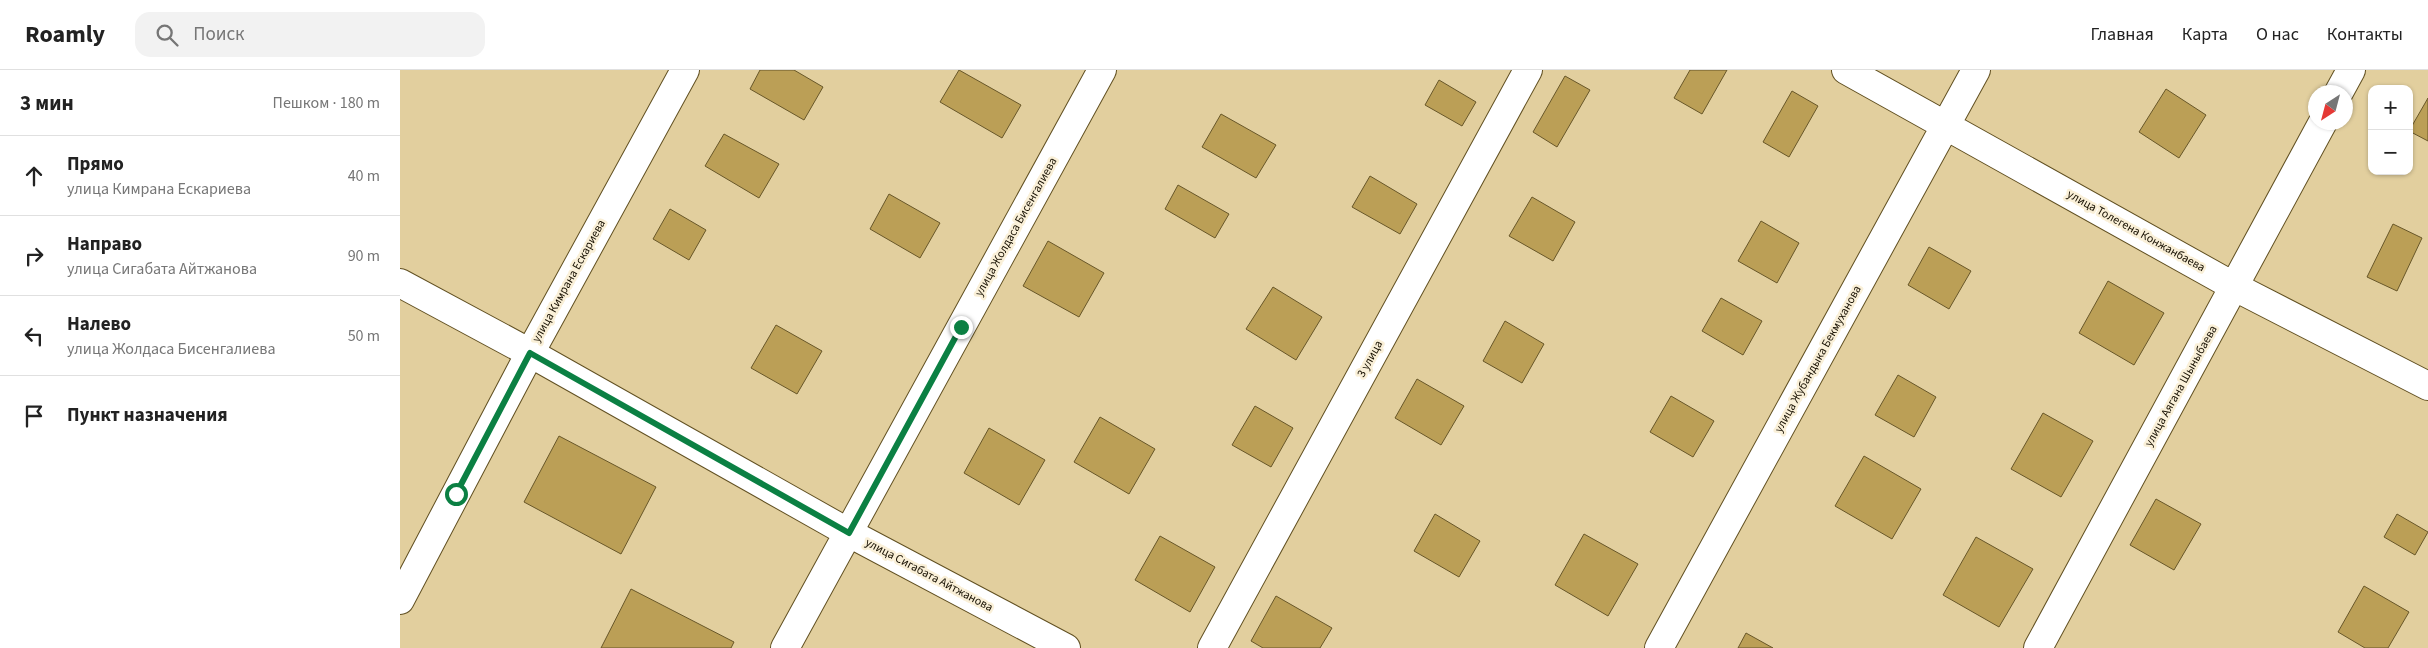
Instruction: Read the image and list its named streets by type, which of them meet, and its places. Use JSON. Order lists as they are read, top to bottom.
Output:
{
  "streets": {
    "street": [
      "улица Жолдаса Бисенгалиева",
      "улица Толегена Конжанбаева",
      "улица Кимрана Ескариева",
      "3 улица",
      "улица Жубандыка Бекмуханова",
      "улица Аягана Шыныбаева",
      "улица Сигабата Айтжанова"
    ]
  },
  "crossings": [
    ["улица Жолдаса Бисенгалиева", "улица Сигабата Айтжанова"],
    ["улица Толегена Конжанбаева", "улица Жубандыка Бекмуханова"],
    ["улица Толегена Конжанбаева", "улица Аягана Шыныбаева"],
    ["улица Кимрана Ескариева", "улица Сигабата Айтжанова"]
  ],
  "north": "bottom left",
  "page": {
    "header": "Roamly",
    "search": "Поиск",
    "nav": [
      "Главная",
      "Карта",
      "О нас",
      "Контакты"
    ],
    "heading": ["3 мин", "Пешком · 180 m"],
    "map_buttons": ["+", "−"],
    "list": [
      ["Прямо", "улица Кимрана Ескариева", "40 m"],
      ["Направо", "улица Сигабата Айтжанова", "90 m"],
      ["Налево", "улица Жолдаса Бисенгалиева", "50 m"],
      "Пункт назначения"
    ]
  }
}
